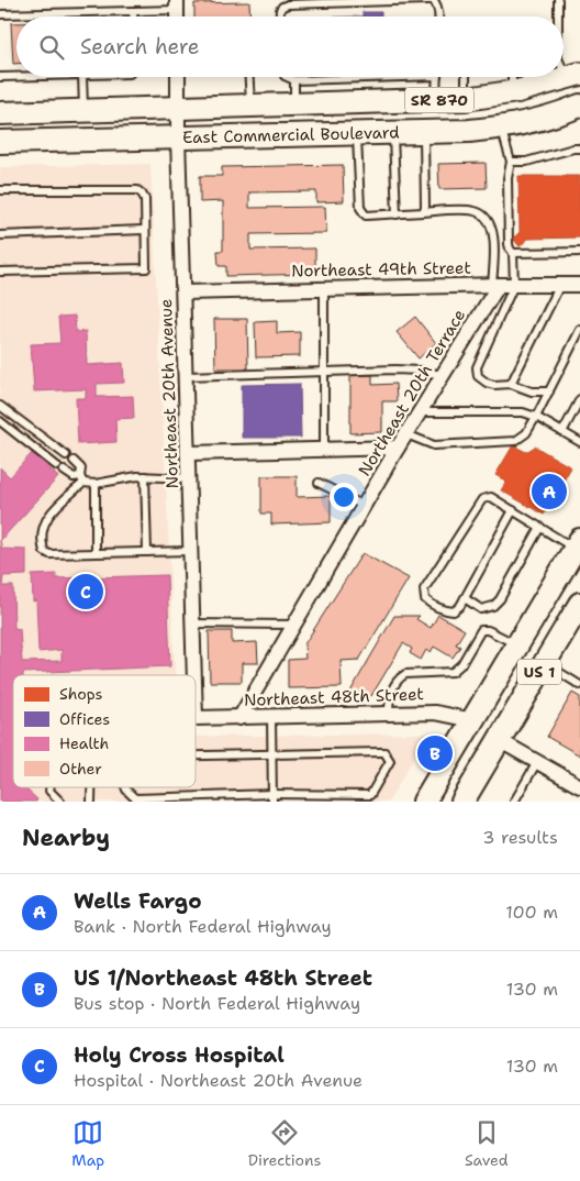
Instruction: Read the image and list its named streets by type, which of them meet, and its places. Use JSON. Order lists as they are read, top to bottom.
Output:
{
  "streets": {
    "main road": ["SR 870", "East Commercial Boulevard", "US 1"],
    "street": [
      "Northeast 49th Street",
      "Northeast 20th Terrace",
      "Northeast 20th Avenue",
      "Northeast 48th Street"
    ]
  },
  "crossings": [
    ["East Commercial Boulevard", "Northeast 20th Avenue"],
    ["Northeast 49th Street", "Northeast 20th Terrace"],
    ["Northeast 49th Street", "Northeast 20th Avenue"],
    ["Northeast 20th Terrace", "Northeast 48th Street"],
    ["US 1", "Northeast 48th Street"]
  ],
  "legend": [
    "Shops",
    "Offices",
    "Health",
    "Other"
  ],
  "page": {
    "search": "Search here",
    "pins": ["A", "C", "B"],
    "heading": ["Nearby", "3 results"],
    "list": [
      {
        "mark": "A",
        "name": "Wells Fargo",
        "note": "Bank · North Federal Highway",
        "value": "100 m"
      },
      {
        "mark": "B",
        "name": "US 1/Northeast 48th Street",
        "note": "Bus stop · North Federal Highway",
        "value": "130 m"
      },
      {
        "mark": "C",
        "name": "Holy Cross Hospital",
        "note": "Hospital · Northeast 20th Avenue",
        "value": "130 m"
      }
    ],
    "nav": ["Map", "Directions", "Saved"]
  }
}
